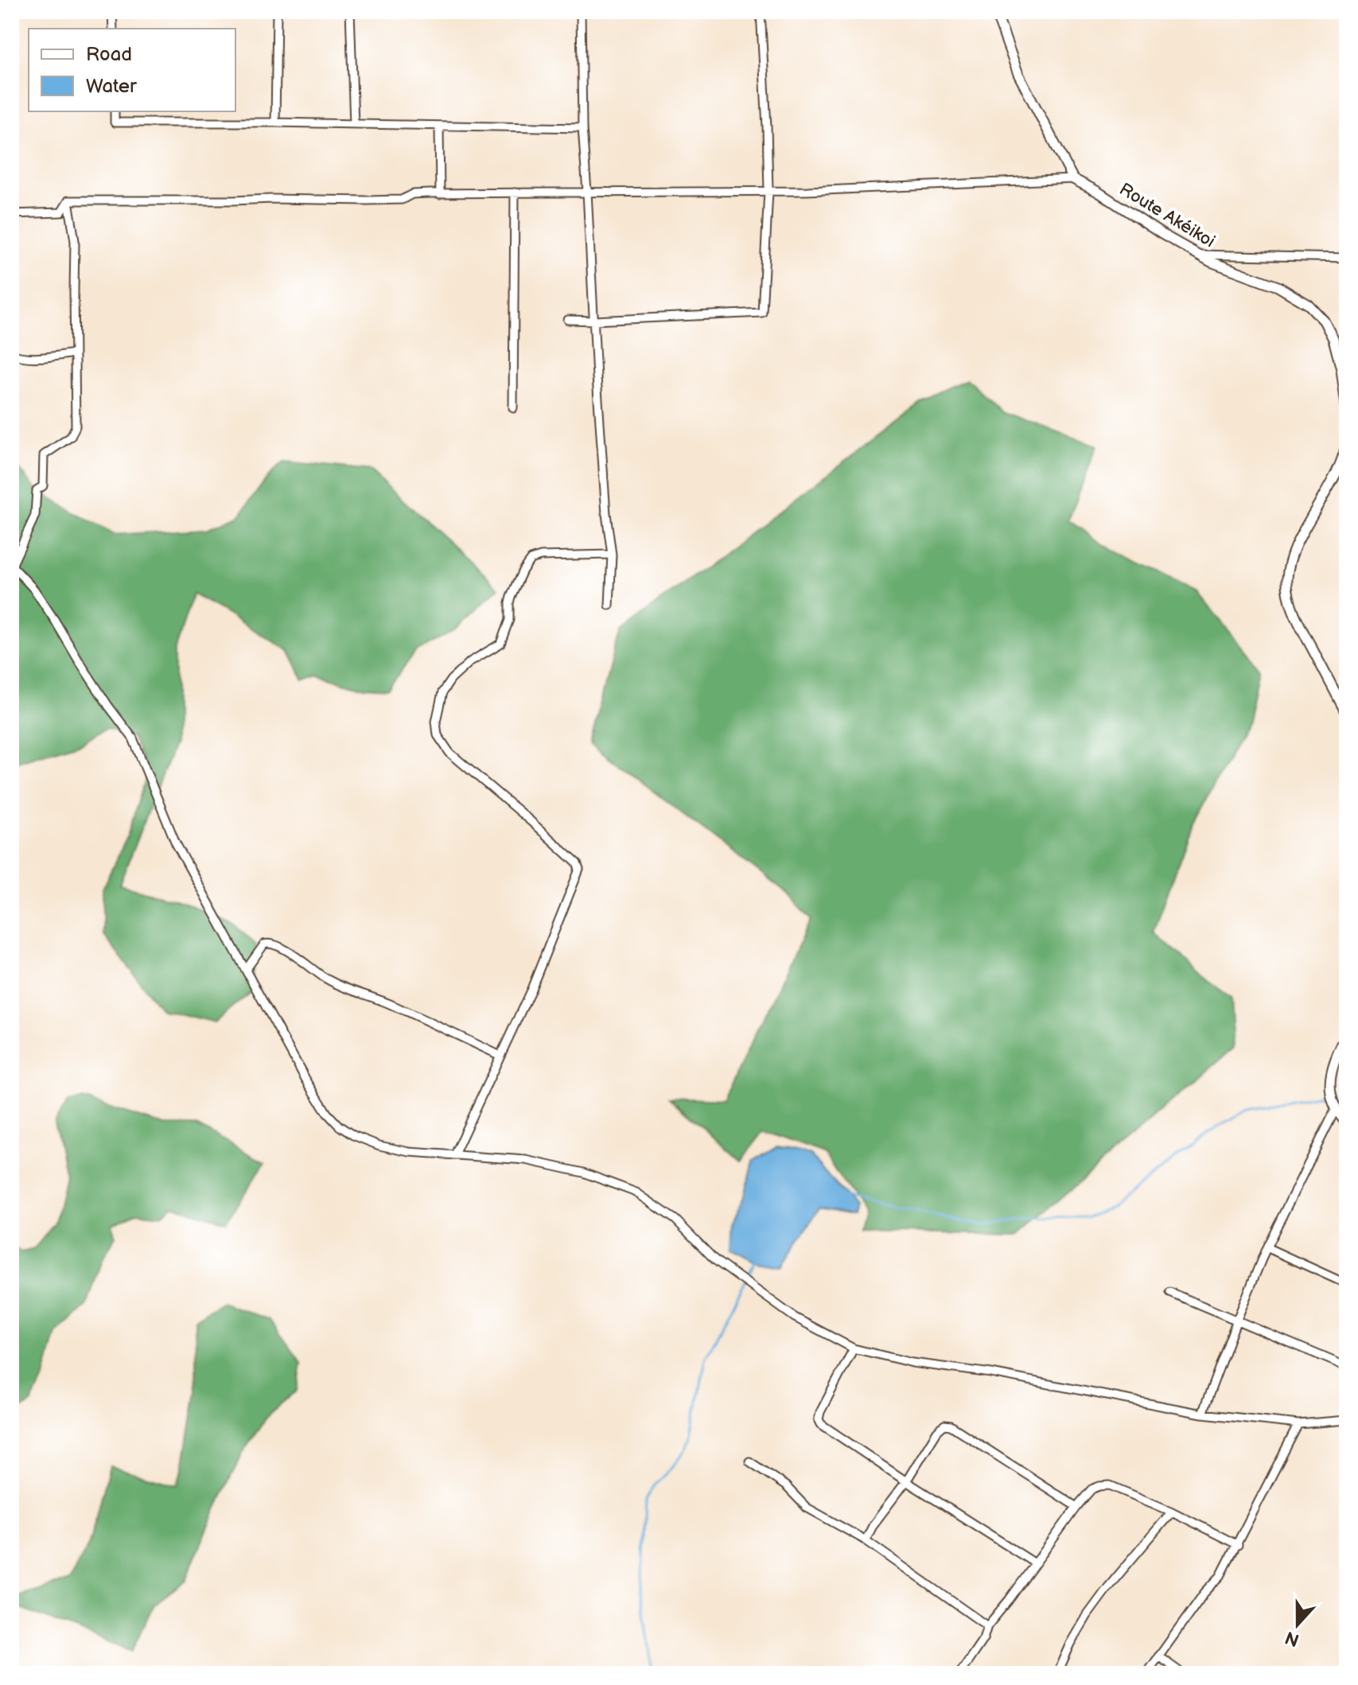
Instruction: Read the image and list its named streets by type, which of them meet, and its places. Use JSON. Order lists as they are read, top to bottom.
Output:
{
  "streets": {
    "street": ["Route Akéikoi"]
  },
  "legend": ["Road", "Water"],
  "north": "bottom"
}
